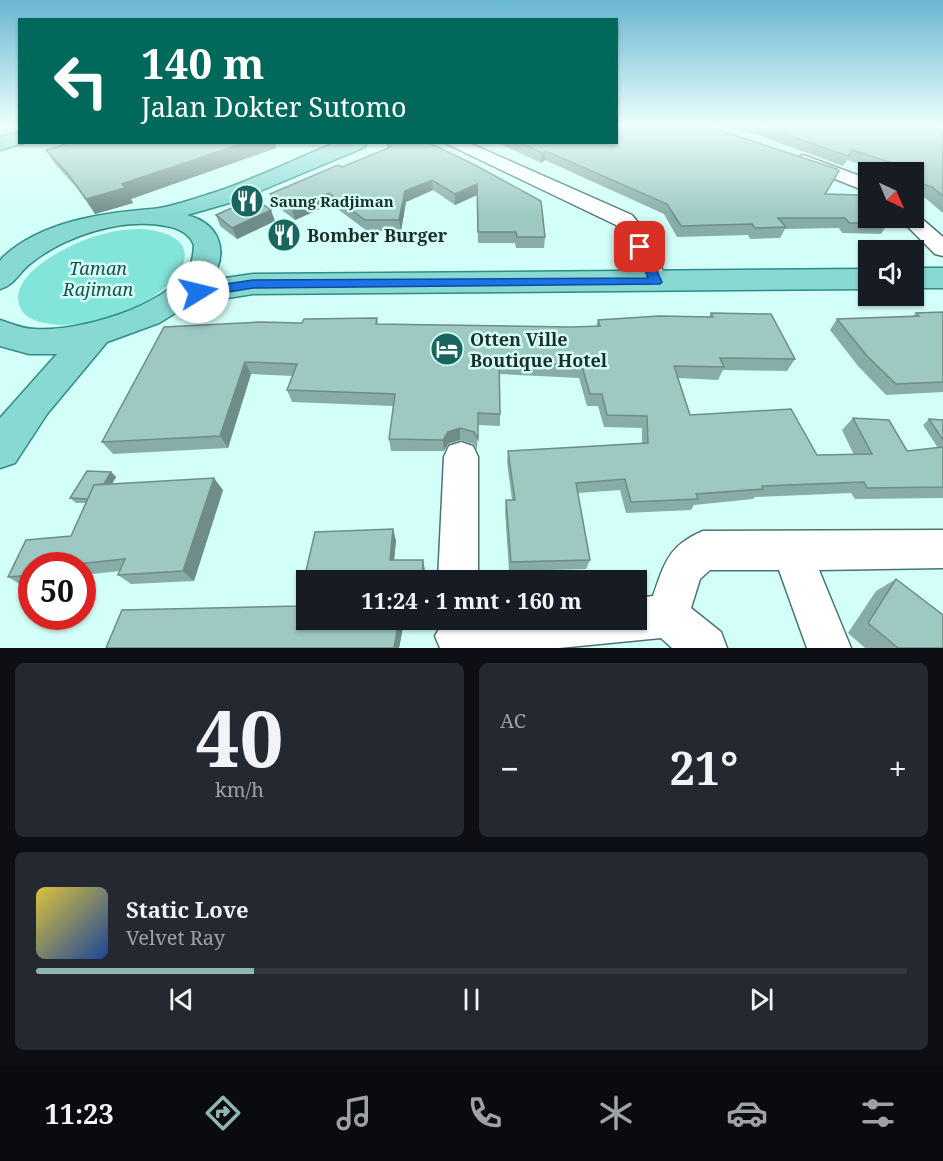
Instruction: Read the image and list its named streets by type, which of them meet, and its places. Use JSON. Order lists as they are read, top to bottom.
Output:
{
  "parks": ["Taman Rajiman"],
  "places": {
    "restaurant": ["Saung Radjiman", "Bomber Burger"],
    "hotel": ["Otten Ville Boutique Hotel"]
  },
  "north": "bottom right",
  "page": {
    "turn": ["140 m", "Jalan Dokter Sutomo"],
    "limit": "50",
    "trip": "11:24 · 1 mnt · 160 m",
    "tile": [
      ["40", "km/h"],
      "AC"
    ],
    "heat": ["−", "21°", "+"],
    "song": ["Static Love", "Velvet Ray"],
    "tabs": "11:23"
  }
}
